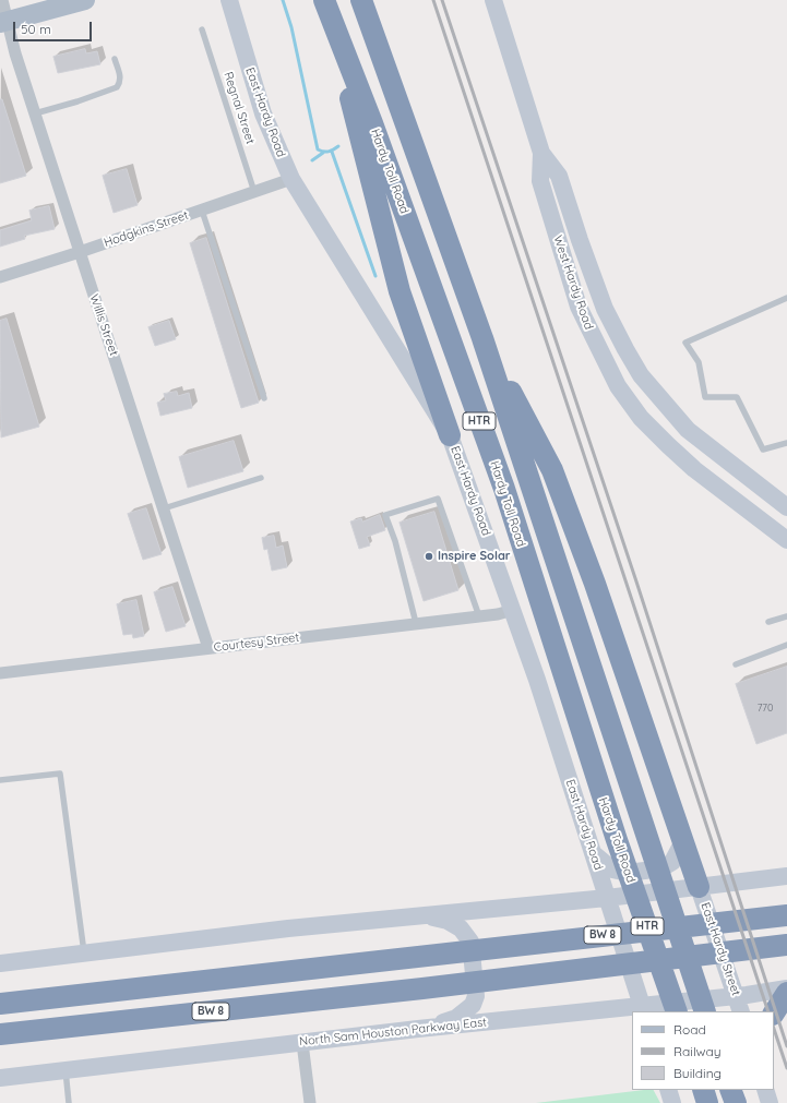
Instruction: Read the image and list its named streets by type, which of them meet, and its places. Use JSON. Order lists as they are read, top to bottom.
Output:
{
  "streets": {
    "highway": ["Hardy Toll Road", "HTR", "BW 8"],
    "main road": [
      "East Hardy Road",
      "West Hardy Road",
      "East Hardy Street",
      "North Sam Houston Parkway East"
    ],
    "street": ["Hodgkins Street", "Willis Street", "Courtesy Street"],
    "lane": ["Regnal Street"]
  },
  "crossings": [
    ["Regnal Street", "Hodgkins Street"],
    ["East Hardy Road", "Hodgkins Street"],
    ["East Hardy Road", "Courtesy Street"],
    ["East Hardy Road", "North Sam Houston Parkway East"],
    ["Hodgkins Street", "Willis Street"],
    ["Willis Street", "Courtesy Street"],
    ["East Hardy Street", "North Sam Houston Parkway East"]
  ],
  "places": ["Inspire Solar"],
  "house_numbers": ["770"],
  "legend": ["Road", "Railway", "Building"],
  "scale_bar": "50 m"
}
